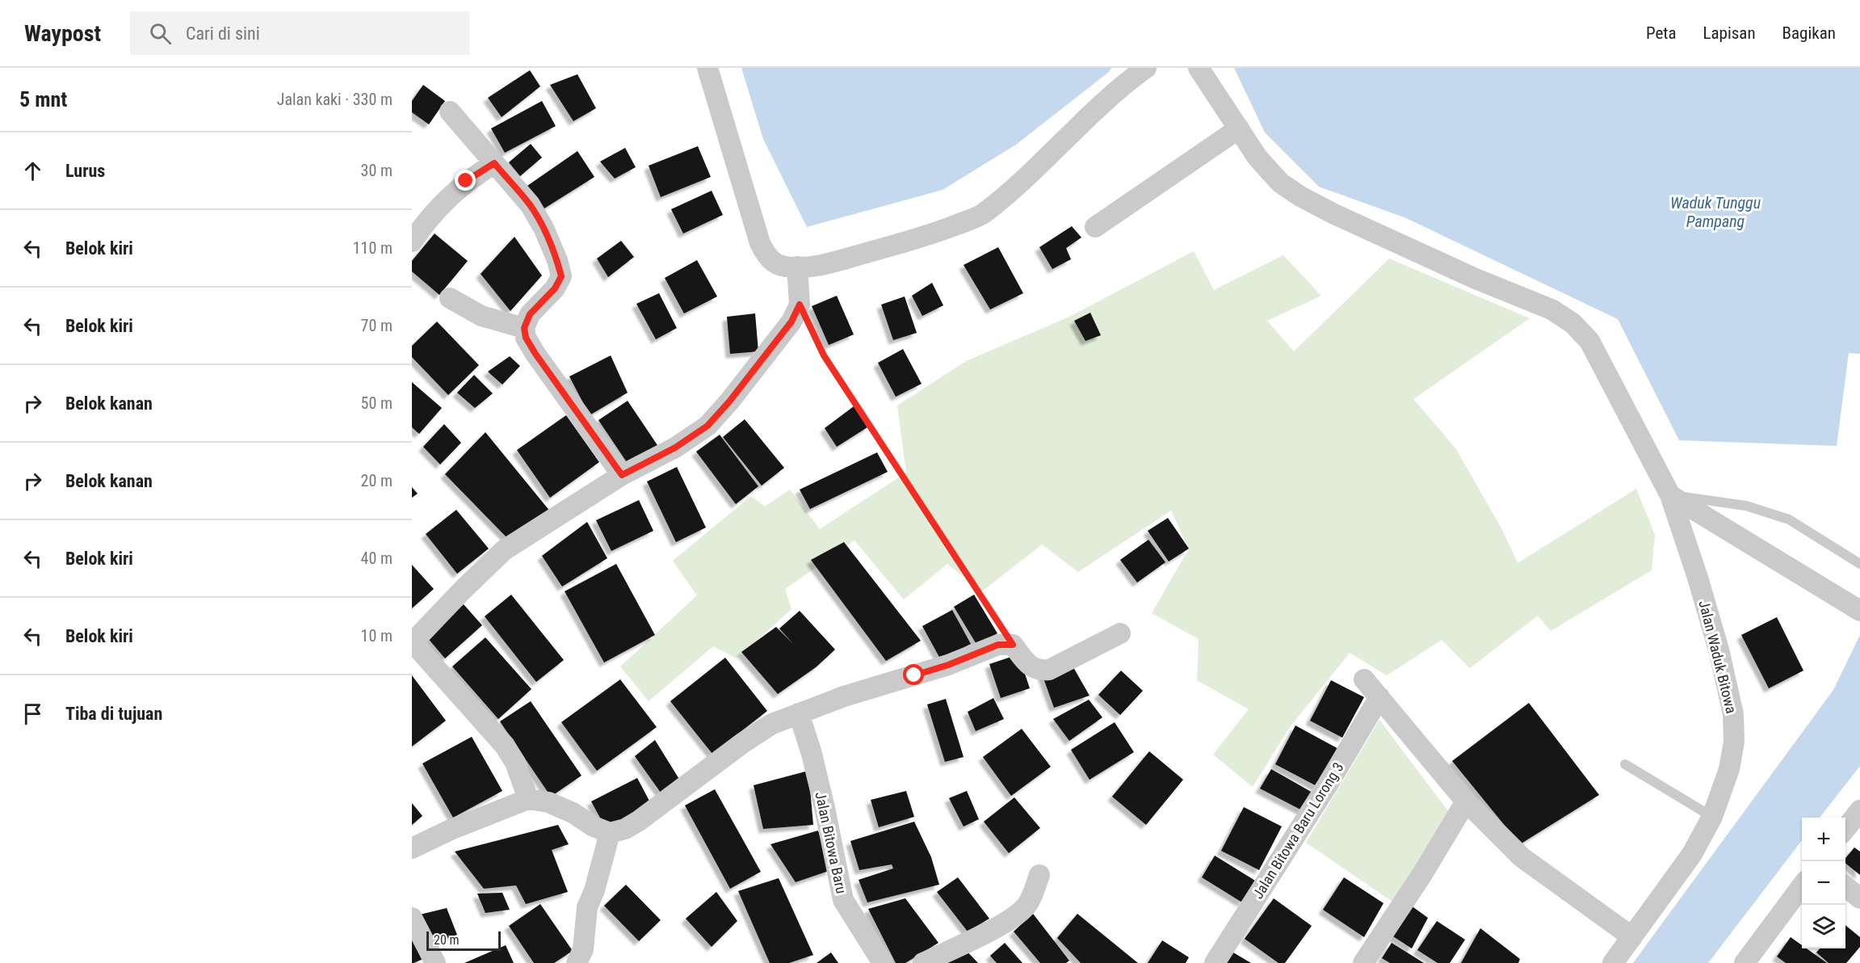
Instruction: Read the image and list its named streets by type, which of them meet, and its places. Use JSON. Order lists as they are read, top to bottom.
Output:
{
  "streets": {
    "street": ["Jalan Waduk Bitowa", "Jalan Bitowa Baru Lorong 3", "Jalan Bitowa Baru"]
  },
  "water": ["Waduk Tunggu Pampang"],
  "scale_bar": "20 m",
  "page": {
    "header": "Waypost",
    "search": "Cari di sini",
    "nav": ["Peta", "Lapisan", "Bagikan"],
    "heading": ["5 mnt", "Jalan kaki · 330 m"],
    "list": [
      ["Lurus", "30 m"],
      ["Belok kiri", "110 m"],
      ["Belok kiri", "70 m"],
      ["Belok kanan", "50 m"],
      ["Belok kanan", "20 m"],
      ["Belok kiri", "40 m"],
      ["Belok kiri", "10 m"],
      "Tiba di tujuan"
    ],
    "map_buttons": ["+", "−"],
    "scale": "20 m"
  }
}
